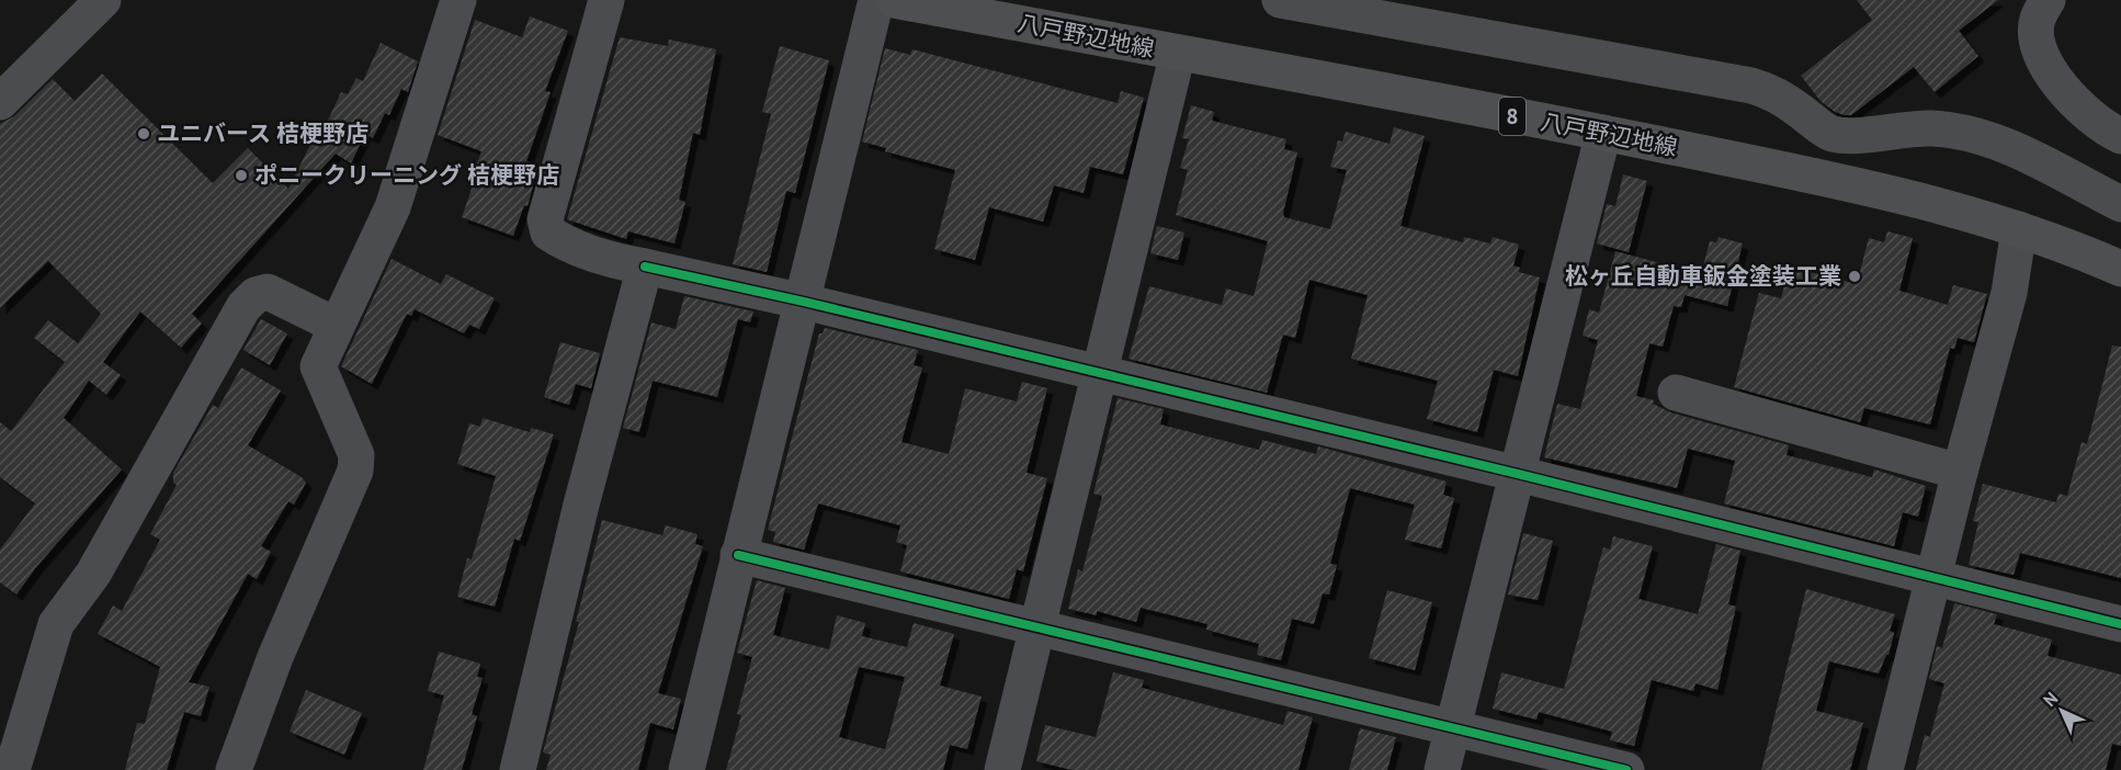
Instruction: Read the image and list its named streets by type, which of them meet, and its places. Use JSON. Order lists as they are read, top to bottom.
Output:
{
  "streets": {
    "main road": ["八戸野辺地線", "8"]
  },
  "places": ["ユニバース 桔梗野店", "ポニークリーニング 桔梗野店", "松ヶ丘自動車鈑金塗装工業"],
  "north": "top left"
}
